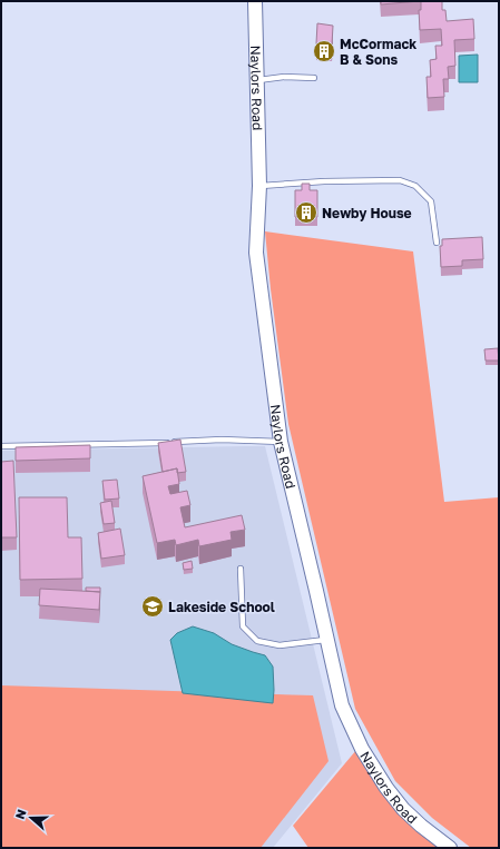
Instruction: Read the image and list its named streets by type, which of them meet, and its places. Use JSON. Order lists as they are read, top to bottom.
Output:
{
  "streets": {
    "street": ["Naylors Road"]
  },
  "places": {
    "building": ["McCormack B & Sons", "Newby House"],
    "school or university": ["Lakeside School"]
  },
  "north": "left"
}
